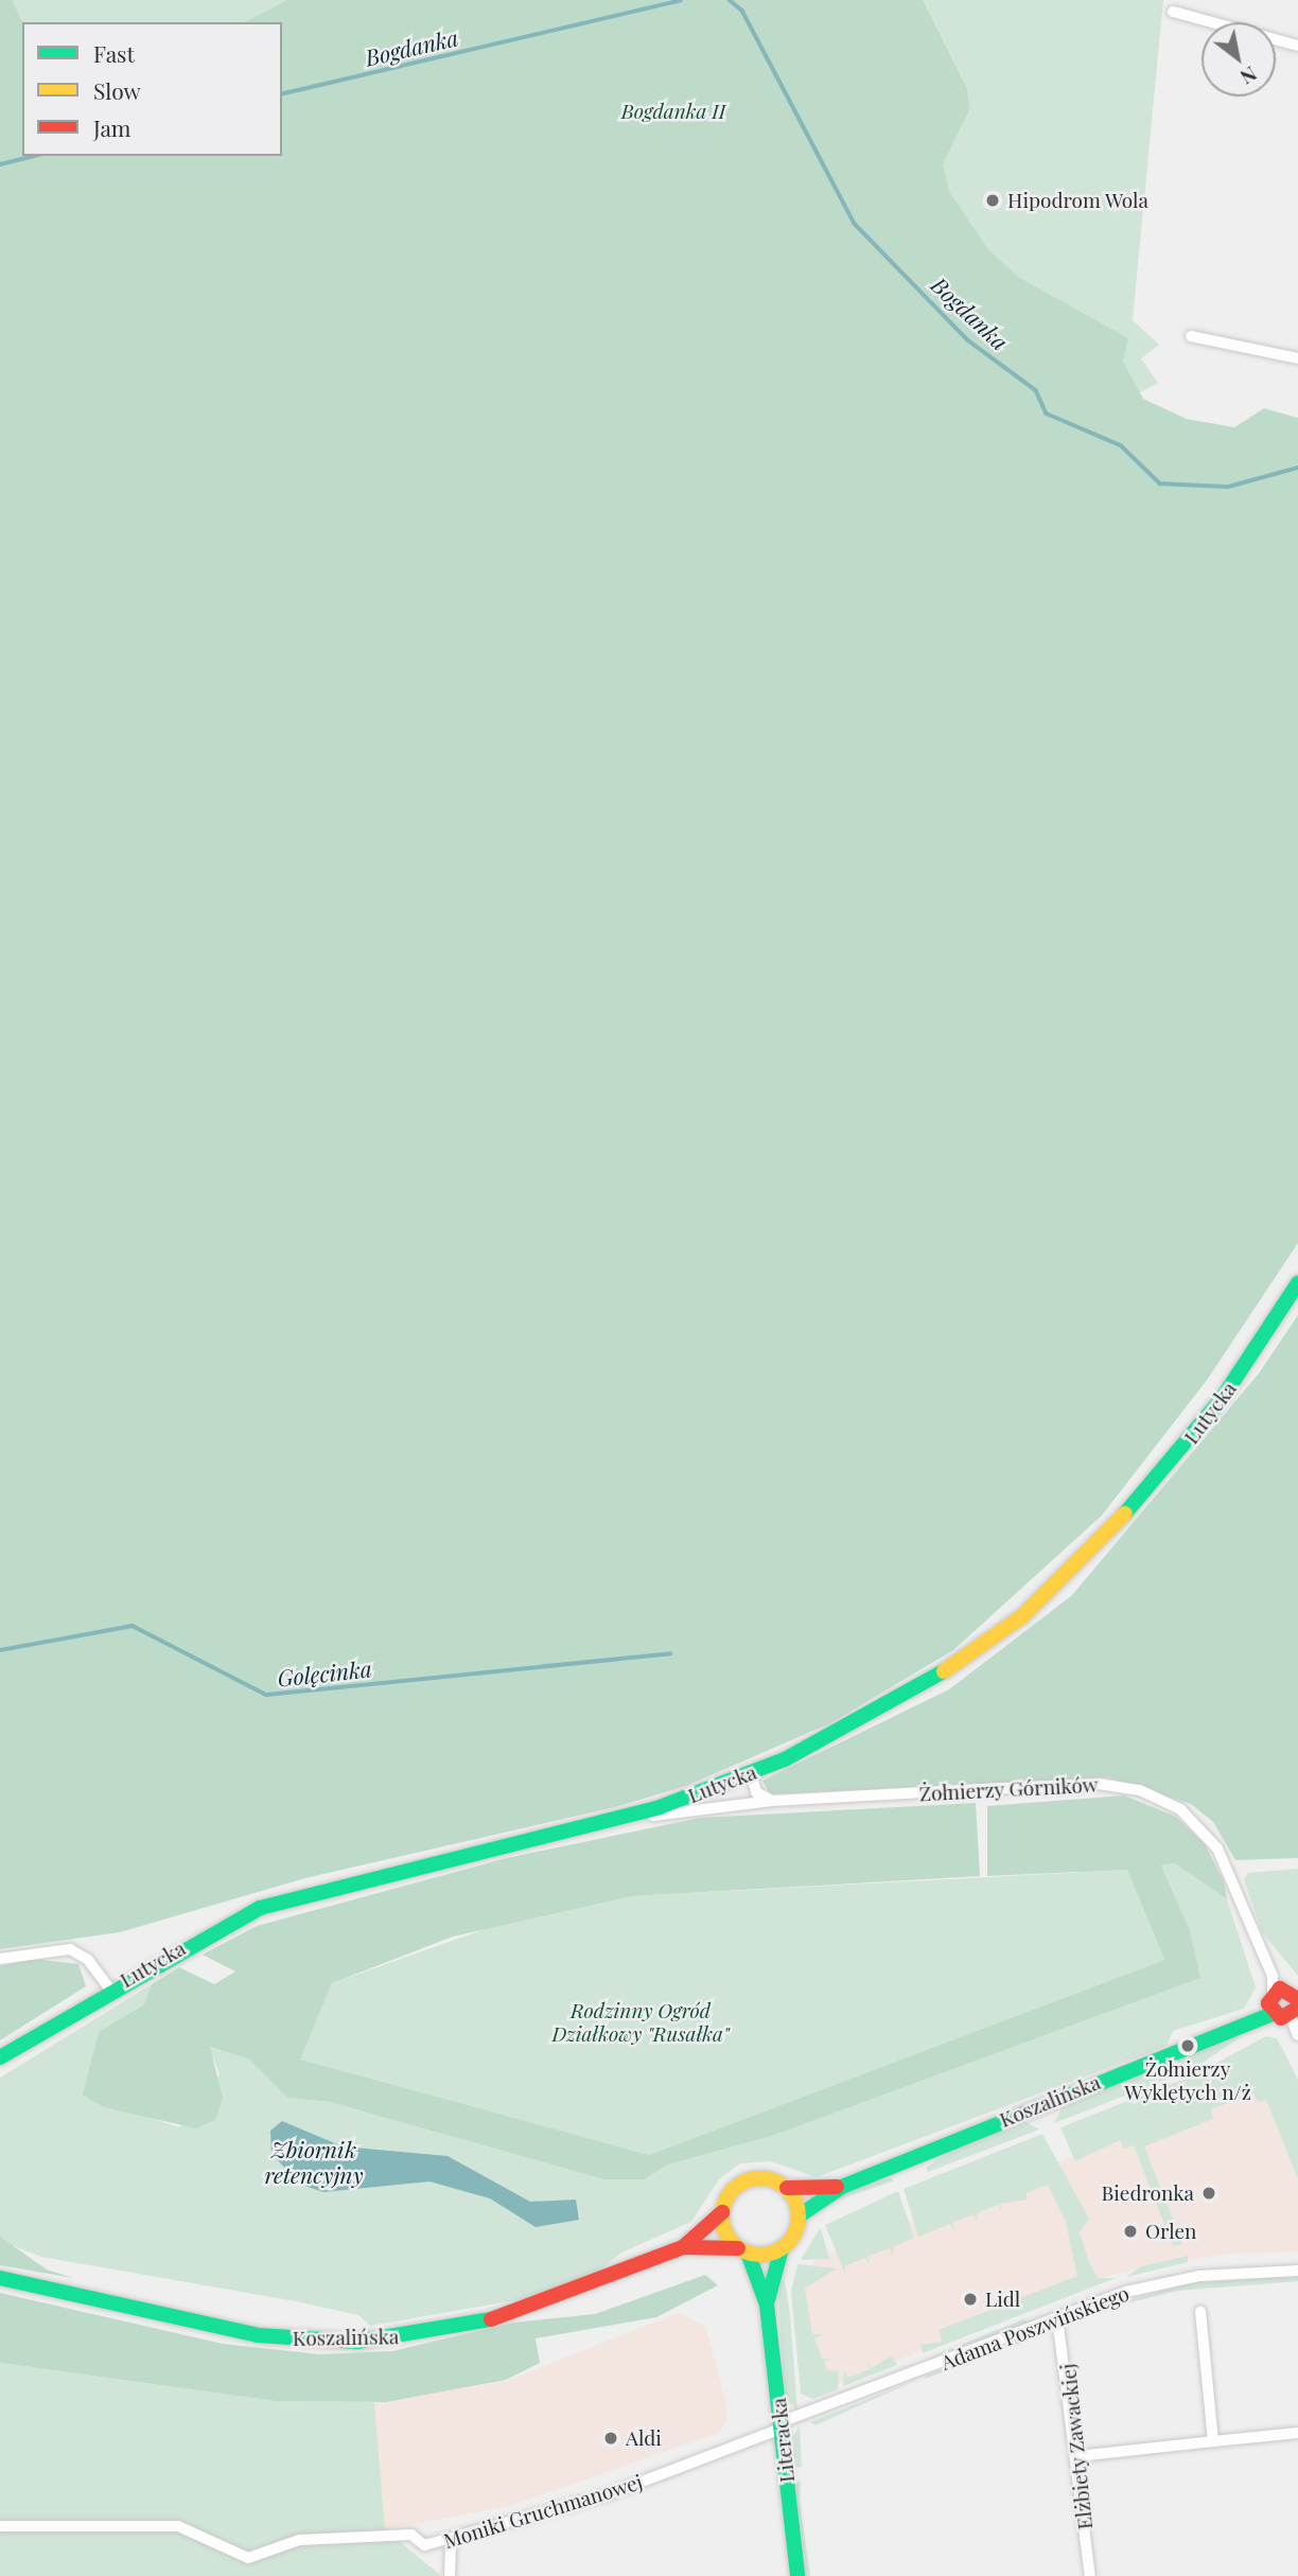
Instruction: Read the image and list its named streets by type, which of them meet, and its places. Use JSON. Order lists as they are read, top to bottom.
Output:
{
  "streets": {
    "street": [
      "Lutycka",
      "Żołnierzy Górników",
      "Koszalińska",
      "Adama Poszwińskiego",
      "Literacka",
      "Elżbiety Zawackiej",
      "Moniki Gruchmanowej"
    ]
  },
  "crossings": [
    ["Lutycka", "Żołnierzy Górników"],
    ["Żołnierzy Górników", "Koszalińska"],
    ["Koszalińska", "Literacka"],
    ["Adama Poszwińskiego", "Literacka"],
    ["Adama Poszwińskiego", "Elżbiety Zawackiej"],
    ["Adama Poszwińskiego", "Moniki Gruchmanowej"],
    ["Literacka", "Moniki Gruchmanowej"]
  ],
  "water": ["Bogdanka", "Golęcinka", "Zbiornik retencyjny"],
  "parks": ["Bogdanka II", "Rodzinny Ogród Działkowy \"Rusałka\""],
  "places": [
    "Hipodrom Wola",
    "Żołnierzy Wyklętych n/ż",
    "Biedronka",
    "Orlen",
    "Lidl",
    "Aldi"
  ],
  "legend": ["Fast", "Slow", "Jam"],
  "north": "bottom right"
}
